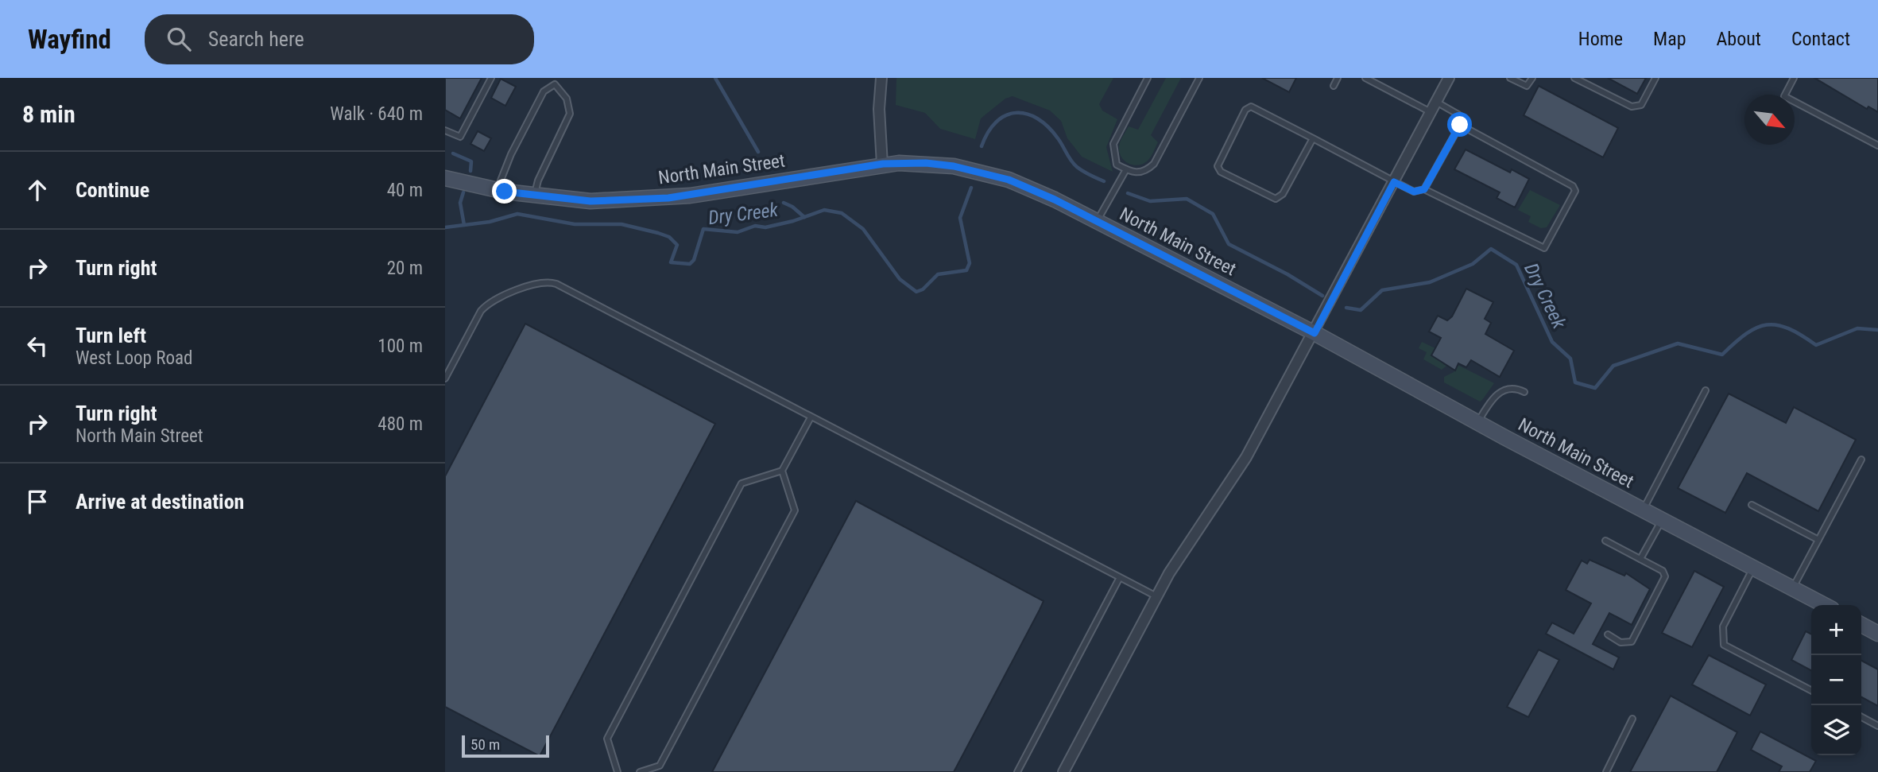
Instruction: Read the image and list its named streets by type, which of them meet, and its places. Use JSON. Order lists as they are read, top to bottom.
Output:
{
  "streets": {
    "street": ["North Main Street"]
  },
  "water": ["Dry Creek"],
  "scale_bar": "50 m",
  "north": "bottom right",
  "page": {
    "header": "Wayfind",
    "search": "Search here",
    "nav": [
      "Home",
      "Map",
      "About",
      "Contact"
    ],
    "heading": ["8 min", "Walk · 640 m"],
    "list": [
      ["Continue", "40 m"],
      ["Turn right", "20 m"],
      ["Turn left", "West Loop Road", "100 m"],
      ["Turn right", "North Main Street", "480 m"],
      "Arrive at destination"
    ],
    "map_buttons": ["+", "−"],
    "scale": "50 m"
  }
}
